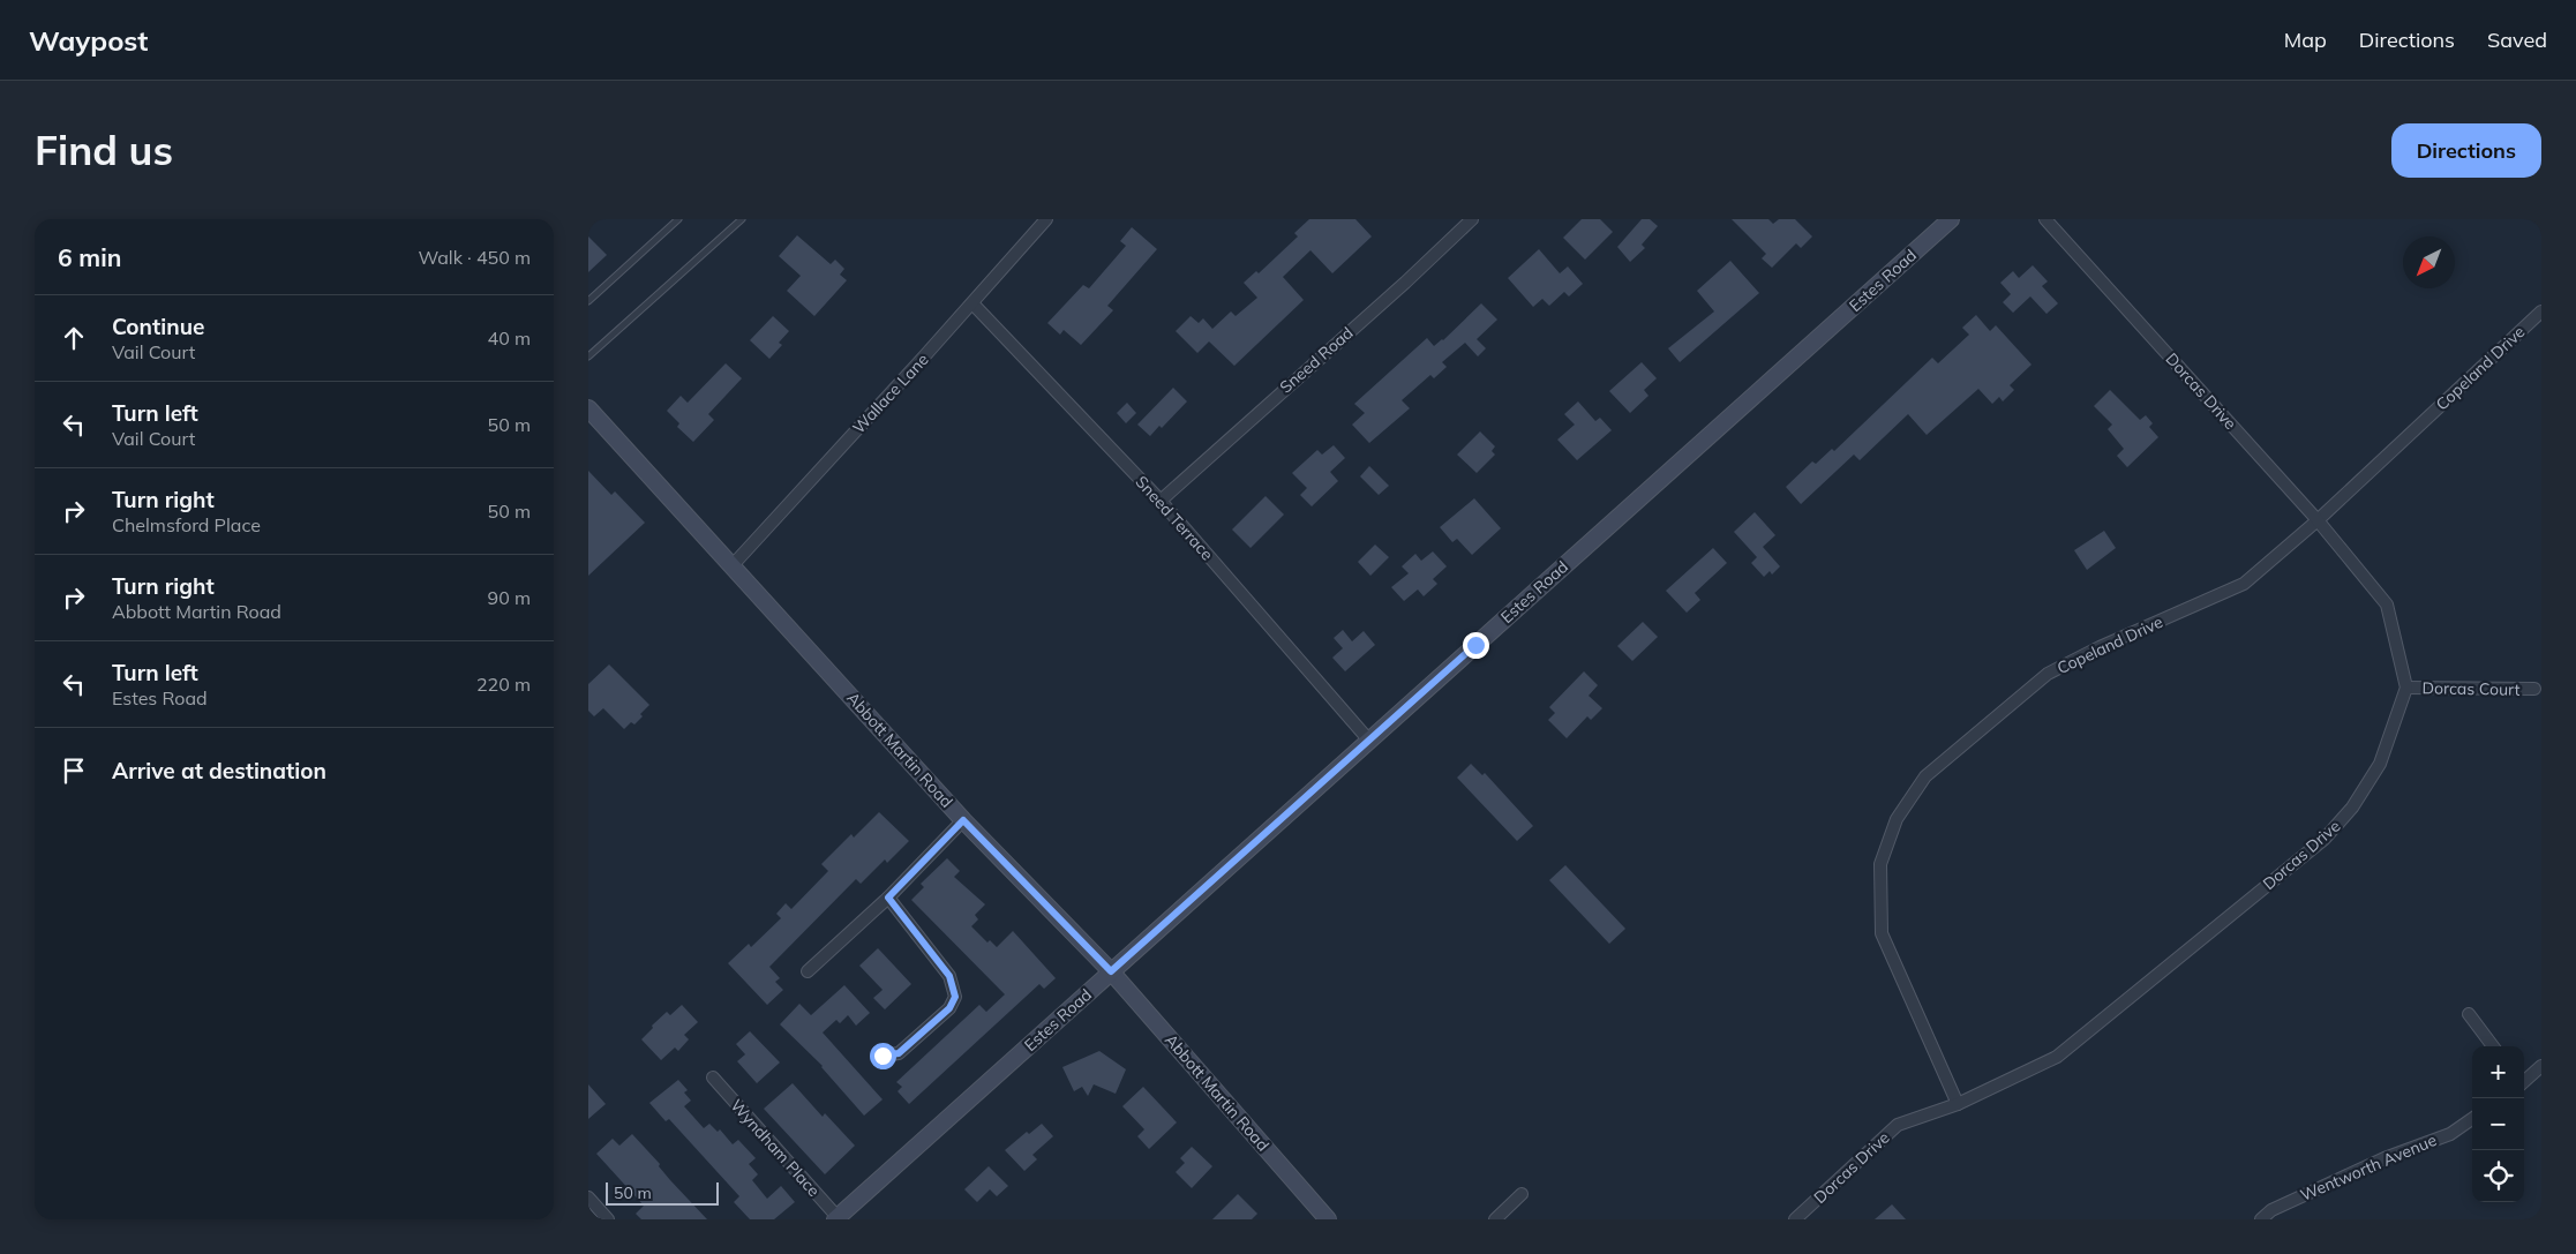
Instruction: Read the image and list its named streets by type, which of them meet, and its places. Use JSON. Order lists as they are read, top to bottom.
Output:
{
  "streets": {
    "main road": ["Estes Road", "Abbott Martin Road"],
    "street": [
      "Sneed Road",
      "Copeland Drive",
      "Dorcas Drive",
      "Wallace Lane",
      "Sneed Terrace",
      "Dorcas Court",
      "Wyndham Place",
      "Wentworth Avenue"
    ]
  },
  "crossings": [
    ["Estes Road", "Sneed Terrace"],
    ["Estes Road", "Abbott Martin Road"],
    ["Estes Road", "Wyndham Place"],
    ["Sneed Road", "Sneed Terrace"],
    ["Copeland Drive", "Dorcas Drive"],
    ["Dorcas Drive", "Dorcas Court"],
    ["Wallace Lane", "Sneed Terrace"],
    ["Wallace Lane", "Abbott Martin Road"]
  ],
  "scale_bar": "50 m",
  "north": "bottom left",
  "page": {
    "header": "Waypost",
    "nav": ["Map", "Directions", "Saved"],
    "buttons": "Directions",
    "title": "Find us",
    "heading": ["6 min", "Walk · 450 m"],
    "list": [
      ["Continue", "Vail Court", "40 m"],
      ["Turn left", "Vail Court", "50 m"],
      ["Turn right", "Chelmsford Place", "50 m"],
      ["Turn right", "Abbott Martin Road", "90 m"],
      ["Turn left", "Estes Road", "220 m"],
      "Arrive at destination"
    ],
    "map_buttons": ["+", "−"],
    "scale": "50 m"
  }
}
